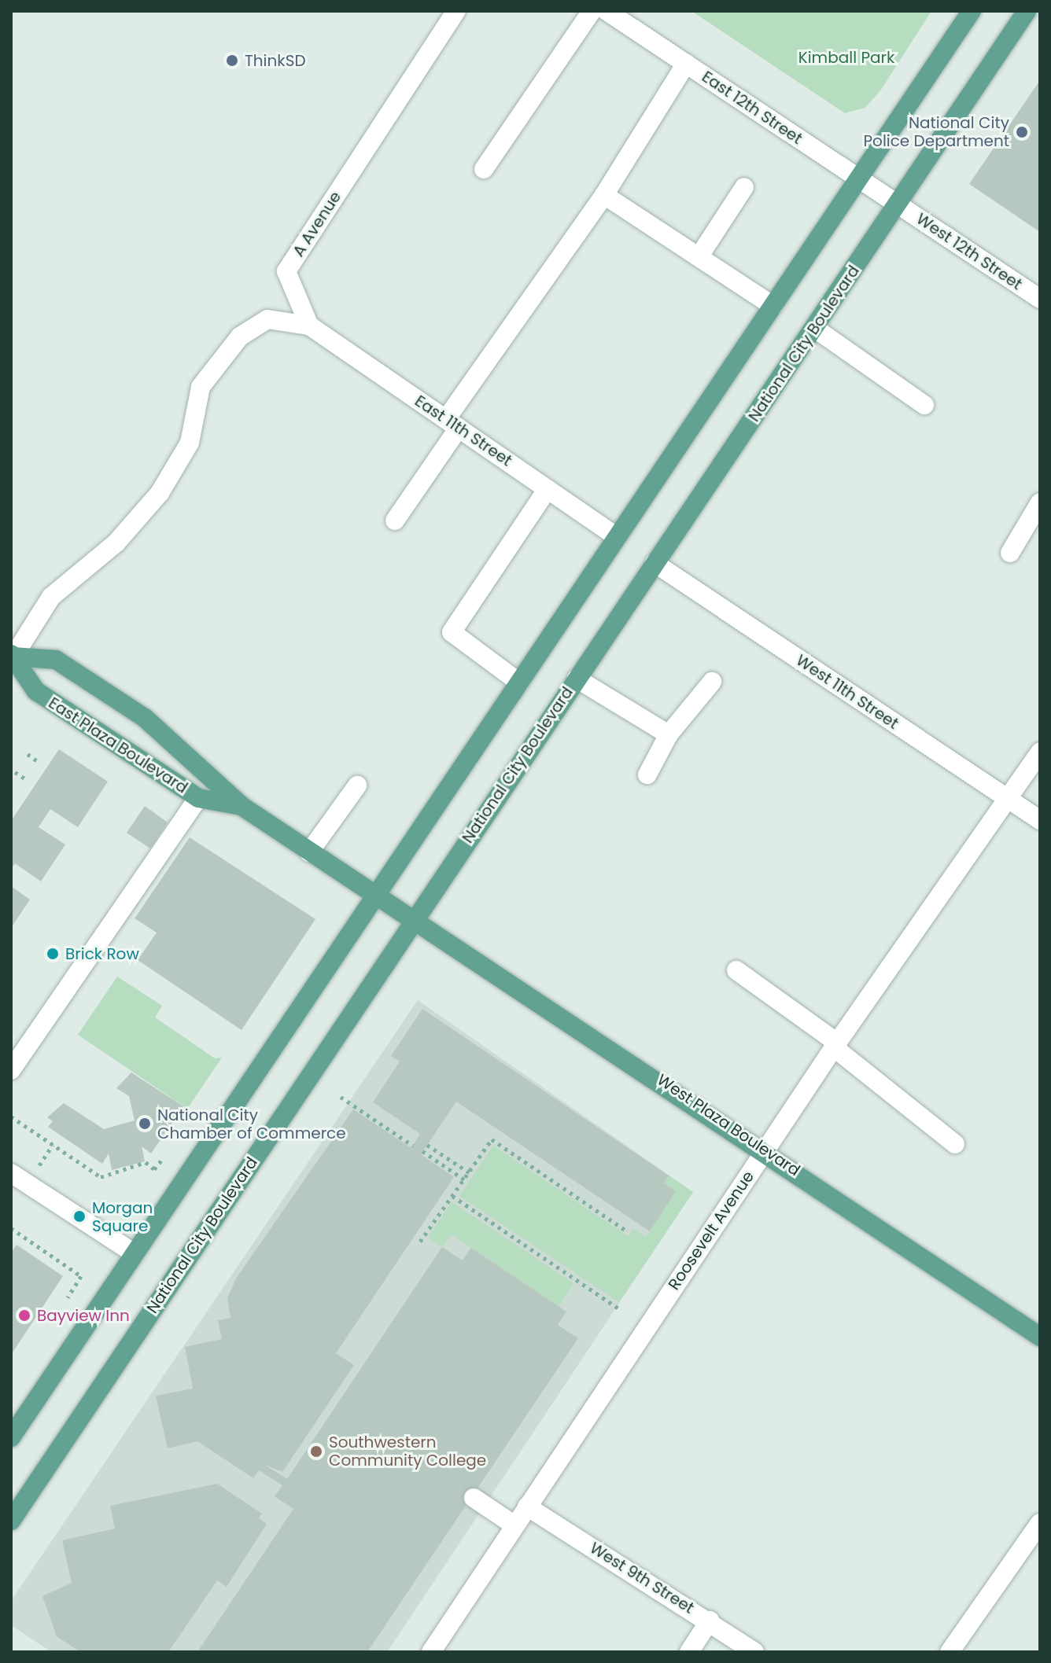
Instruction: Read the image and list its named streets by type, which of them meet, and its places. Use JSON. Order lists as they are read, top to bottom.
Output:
{
  "streets": {
    "main road": ["National City Boulevard", "East Plaza Boulevard", "West Plaza Boulevard"],
    "street": [
      "East 12th Street",
      "A Avenue",
      "West 12th Street",
      "East 11th Street",
      "West 11th Street",
      "Roosevelt Avenue",
      "West 9th Street"
    ]
  },
  "crossings": [
    ["East 12th Street", "West 12th Street"],
    ["East 12th Street", "National City Boulevard"],
    ["A Avenue", "East 11th Street"],
    ["West 12th Street", "National City Boulevard"],
    ["National City Boulevard", "West 11th Street"],
    ["National City Boulevard", "East Plaza Boulevard"],
    ["National City Boulevard", "West Plaza Boulevard"],
    ["West 11th Street", "Roosevelt Avenue"],
    ["East Plaza Boulevard", "West Plaza Boulevard"],
    ["West Plaza Boulevard", "Roosevelt Avenue"],
    ["Roosevelt Avenue", "West 9th Street"]
  ],
  "parks": ["Kimball Park"],
  "places": [
    "ThinkSD",
    "National City Police Department",
    "Brick Row",
    "National City Chamber of Commerce",
    "Morgan Square",
    "Bayview Inn",
    "Southwestern Community College"
  ]
}
